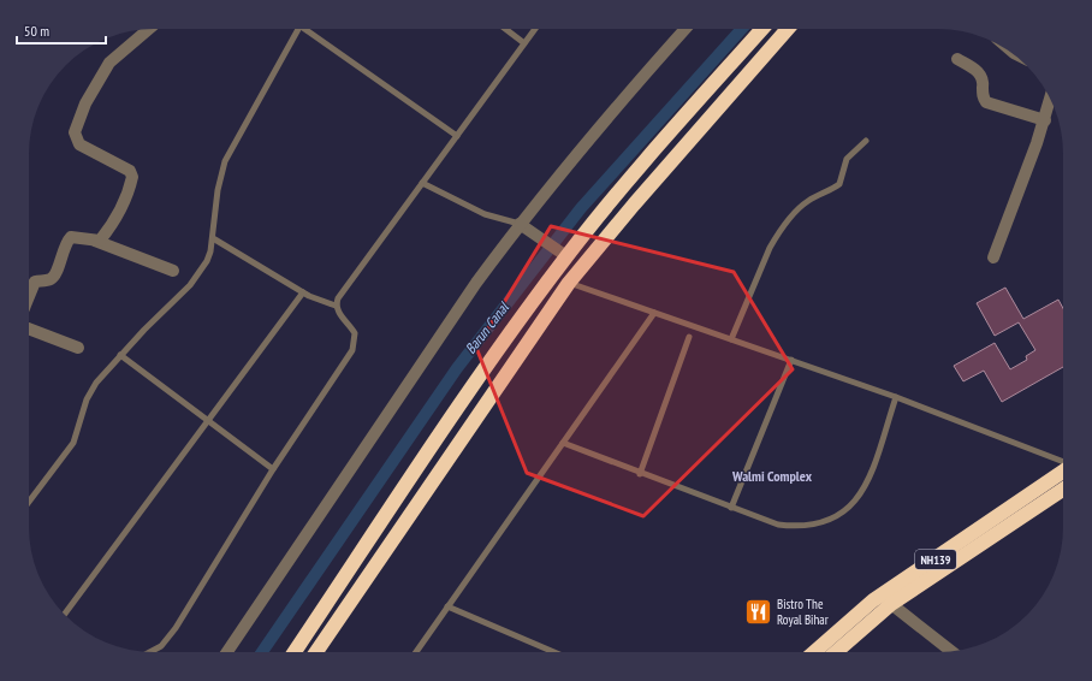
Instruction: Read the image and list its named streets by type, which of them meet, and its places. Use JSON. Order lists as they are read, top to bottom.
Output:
{
  "streets": {
    "highway": ["NH139"]
  },
  "districts": ["Walmi Complex"],
  "water": ["Barun Canal"],
  "places": {
    "restaurant": ["Bistro The Royal Bihar"]
  },
  "scale_bar": "50 m"
}
